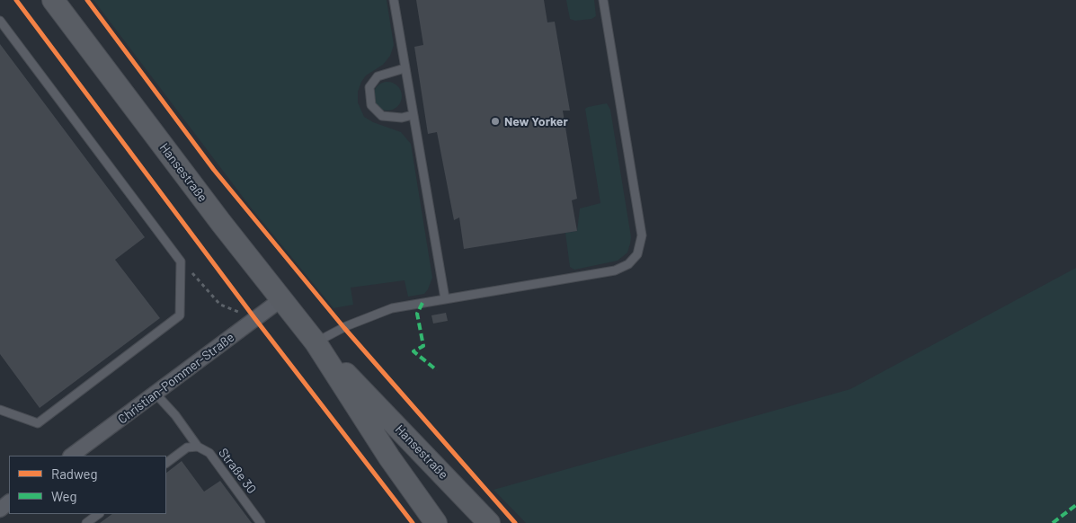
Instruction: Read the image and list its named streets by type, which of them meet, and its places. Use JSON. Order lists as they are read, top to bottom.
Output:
{
  "streets": {
    "main road": ["Hansestraße"],
    "street": ["Christian-Pommer-Straße"],
    "lane": ["Straße 30"]
  },
  "crossings": [
    ["Hansestraße", "Christian-Pommer-Straße"],
    ["Christian-Pommer-Straße", "Straße 30"]
  ],
  "places": ["New Yorker"],
  "legend": ["Radweg", "Weg"]
}
